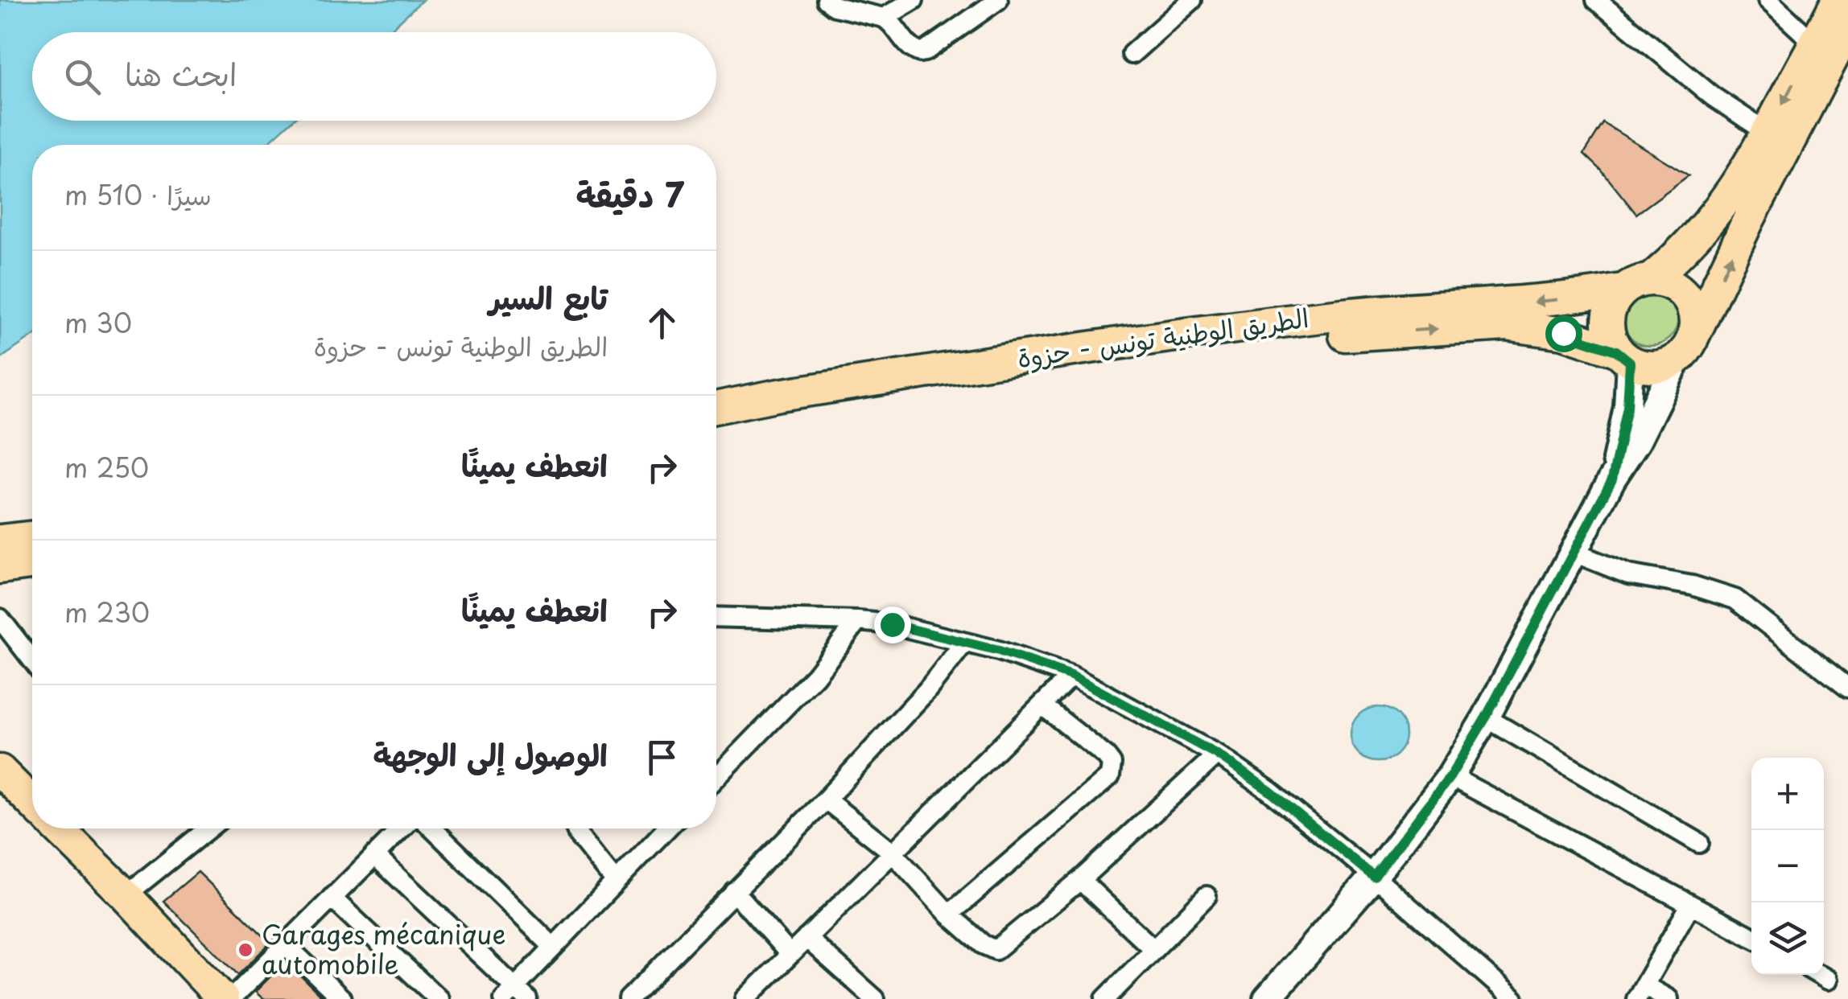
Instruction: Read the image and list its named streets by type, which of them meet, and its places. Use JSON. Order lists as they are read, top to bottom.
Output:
{
  "streets": {
    "main road": ["الطريق الوطنية تونس - حزوة"]
  },
  "places": ["Garages mécanique automobile"],
  "page": {
    "search": "ابحث هنا",
    "heading": ["7 دقيقة", "سيرًا · 510 m"],
    "list": [
      ["تابع السير", "الطريق الوطنية تونس - حزوة", "30 m"],
      ["انعطف يمينًا", "250 m"],
      ["انعطف يمينًا", "230 m"],
      "الوصول إلى الوجهة"
    ],
    "map_buttons": ["+", "−"]
  }
}
